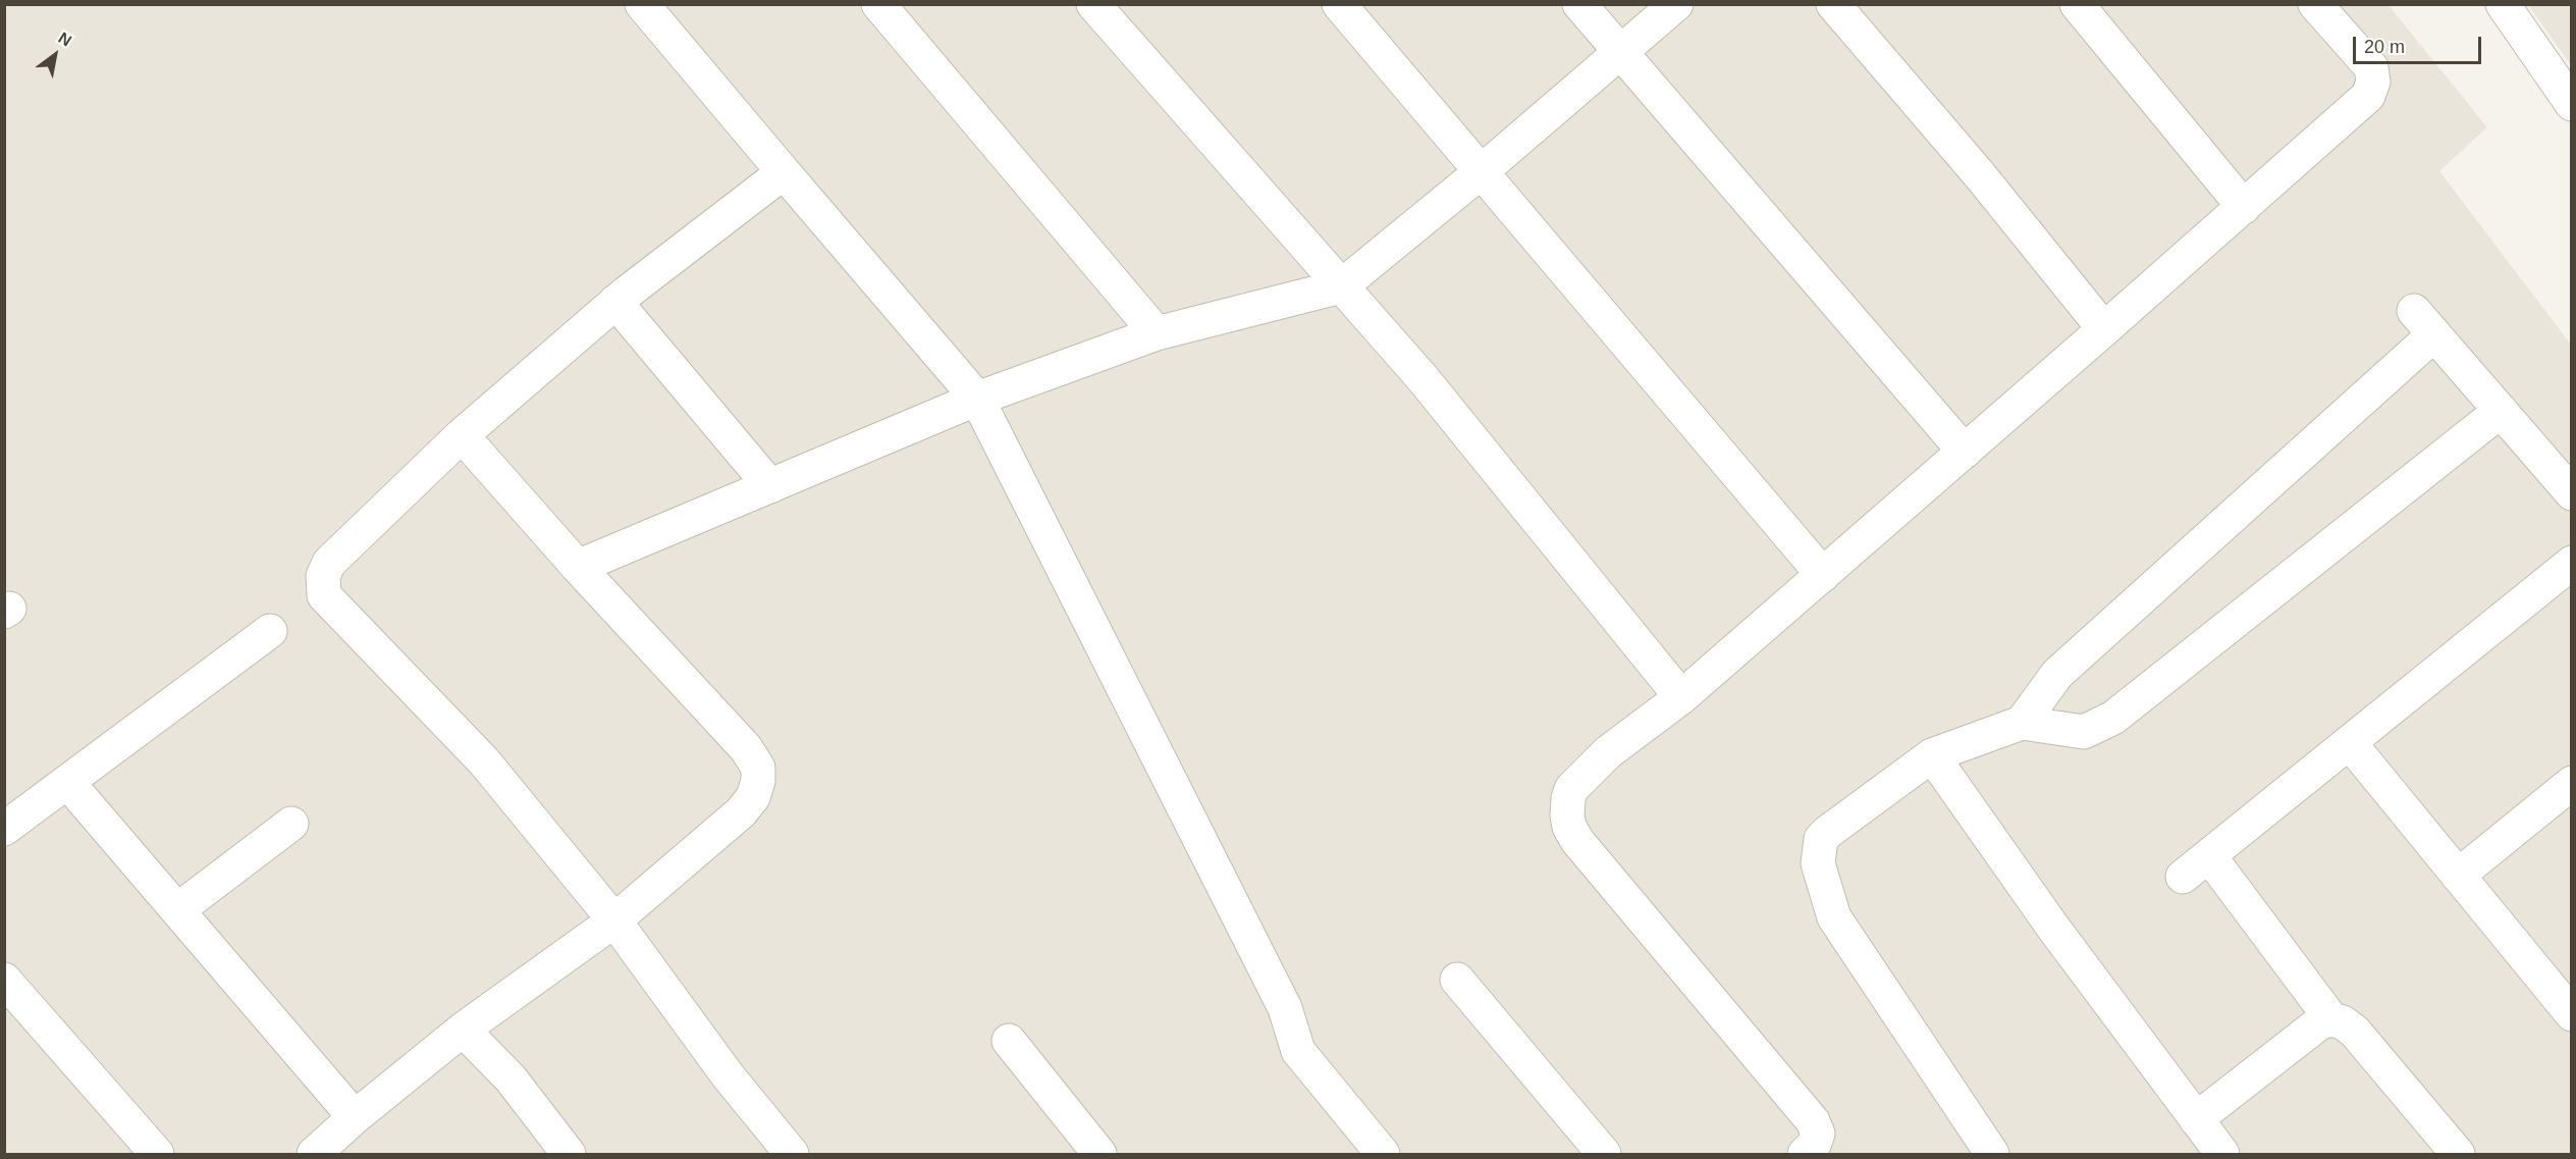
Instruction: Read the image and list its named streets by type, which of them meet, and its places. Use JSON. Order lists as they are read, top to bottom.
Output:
{
  "scale_bar": "20 m",
  "north": "top right"
}
